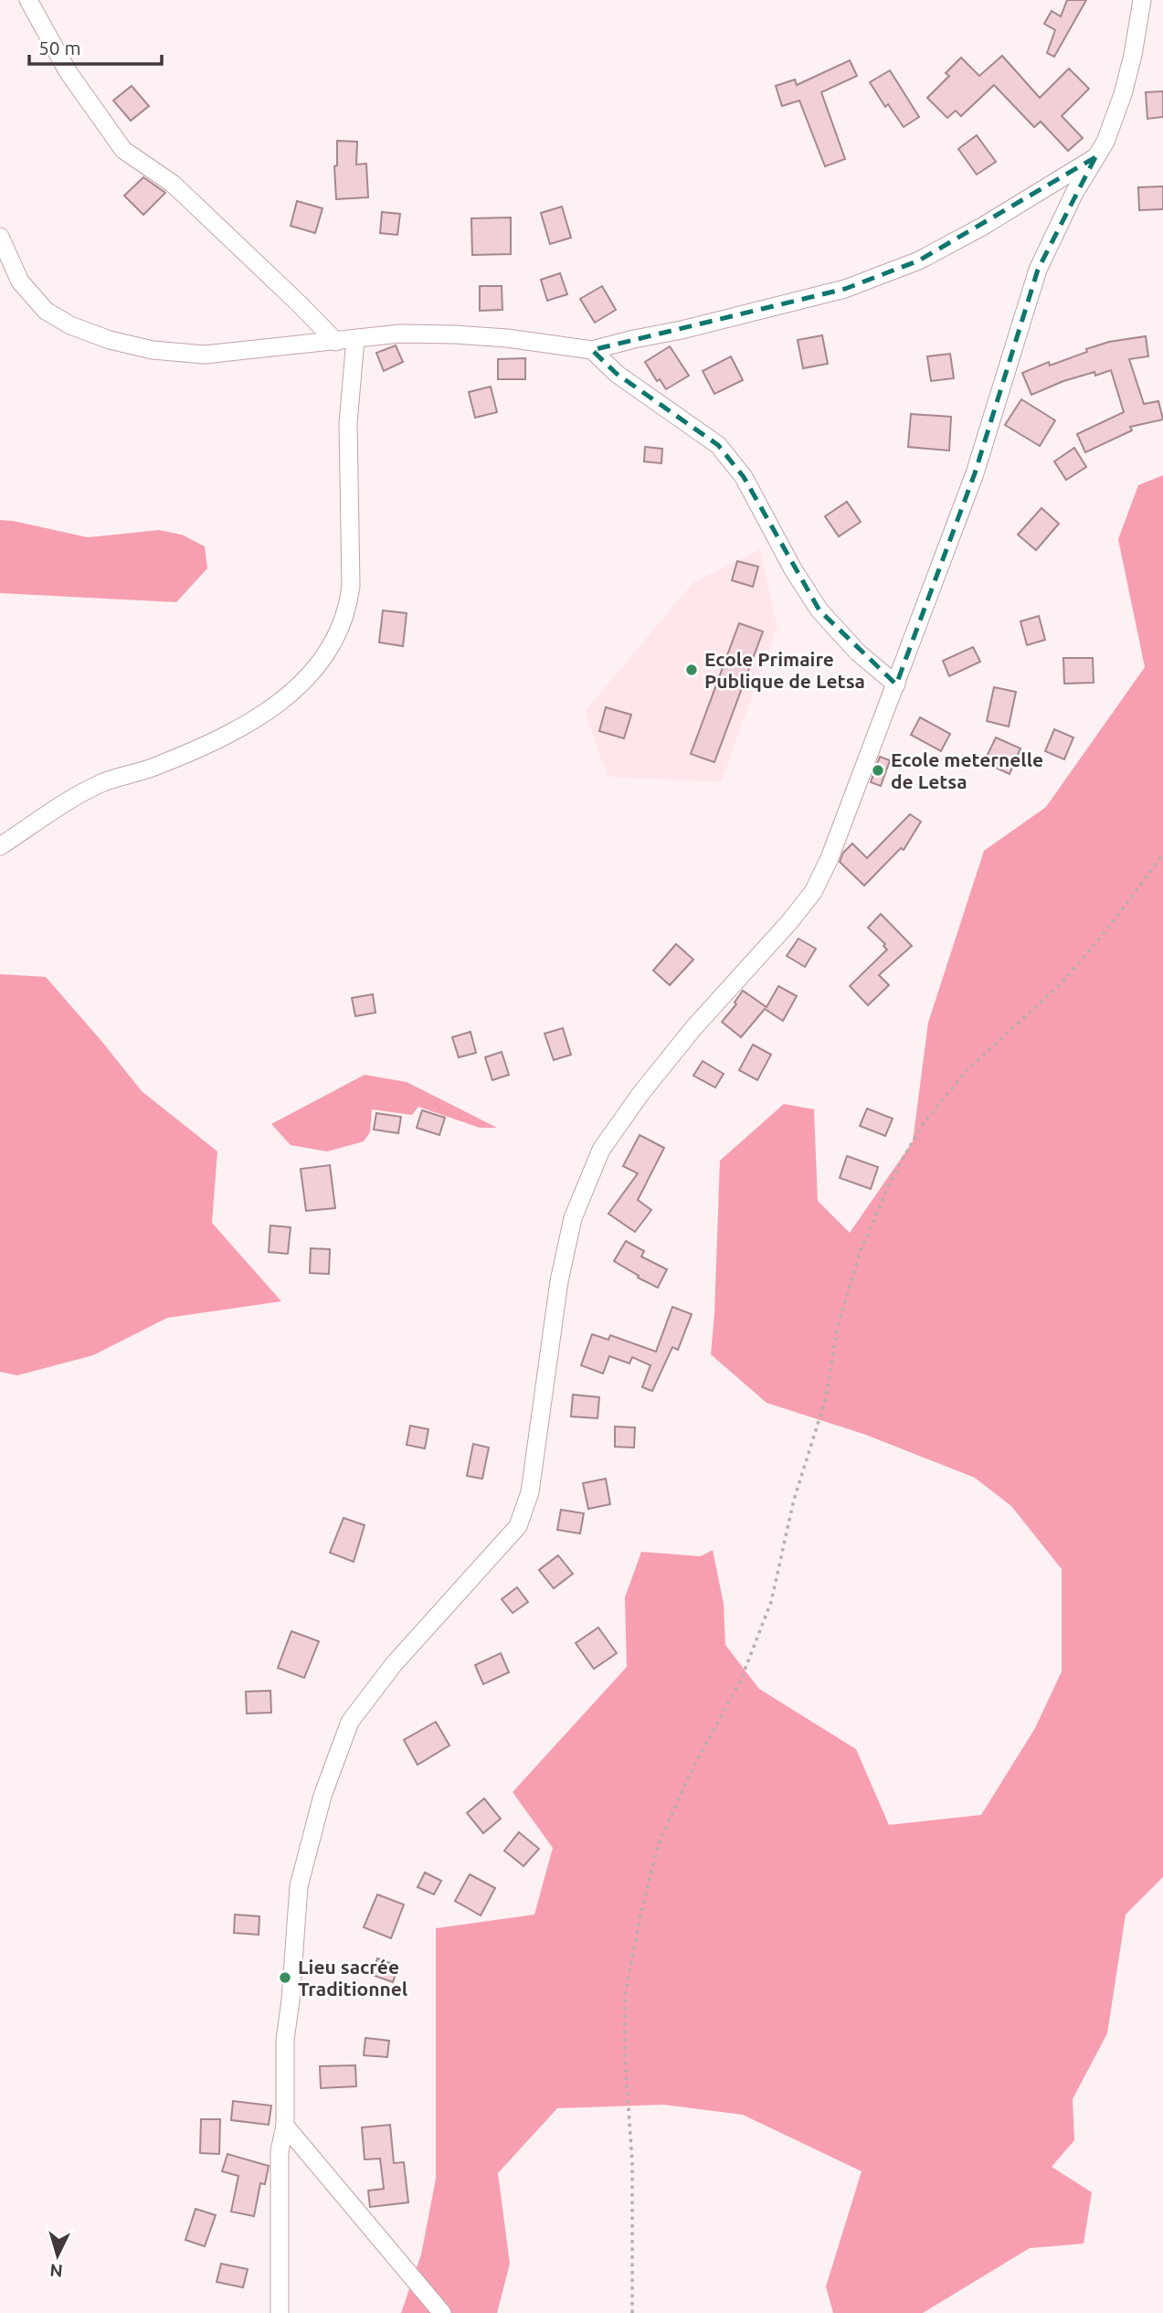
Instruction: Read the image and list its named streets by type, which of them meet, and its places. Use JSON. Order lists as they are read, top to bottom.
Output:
{
  "places": ["Ecole Primaire Publique de Letsa", "Ecole meternelle de Letsa", "Lieu sacrée Traditionnel"],
  "scale_bar": "50 m",
  "north": "bottom"
}
